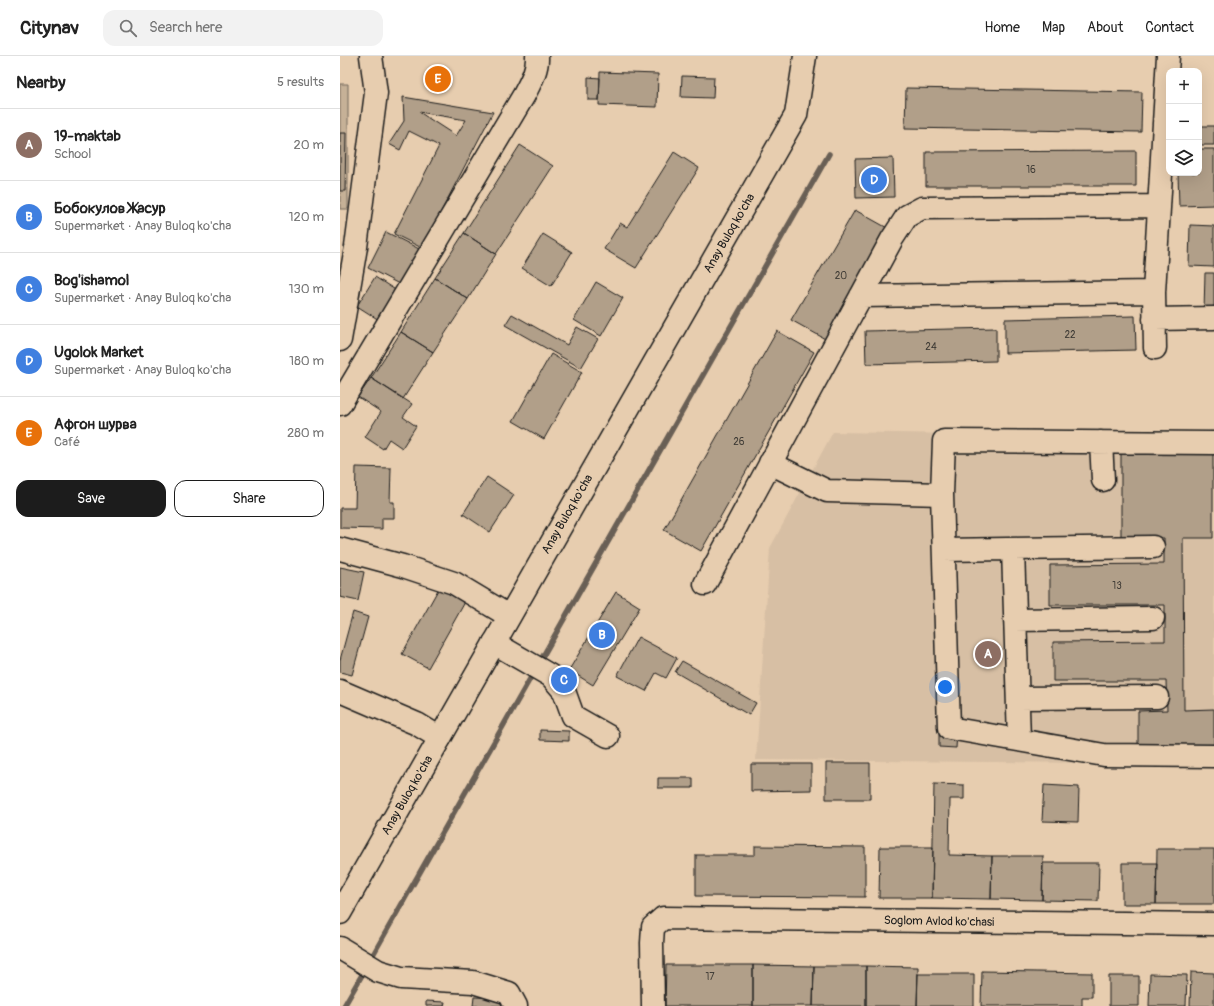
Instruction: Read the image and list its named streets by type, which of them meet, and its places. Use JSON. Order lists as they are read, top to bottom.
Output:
{
  "streets": {
    "street": ["Anay Buloq ko'cha", "Soglom Avlod ko'chasi"]
  },
  "house_numbers": [
    "16",
    "20",
    "22",
    "24",
    "26",
    "13",
    "17"
  ],
  "page": {
    "header": "Citynav",
    "search": "Search here",
    "nav": [
      "Home",
      "Map",
      "About",
      "Contact"
    ],
    "heading": ["Nearby", "5 results"],
    "pins": [
      "E",
      "D",
      "B",
      "A",
      "C"
    ],
    "map_buttons": ["+", "−"],
    "list": [
      {
        "mark": "A",
        "name": "19-maktab",
        "note": "School",
        "value": "20 m"
      },
      {
        "mark": "B",
        "name": "Бобокулов Жасур",
        "note": "Supermarket · Anay Buloq ko'cha",
        "value": "120 m"
      },
      {
        "mark": "C",
        "name": "Bog'ishamol",
        "note": "Supermarket · Anay Buloq ko'cha",
        "value": "130 m"
      },
      {
        "mark": "D",
        "name": "Ugolok Market",
        "note": "Supermarket · Anay Buloq ko'cha",
        "value": "180 m"
      },
      {
        "mark": "E",
        "name": "Афгон шурва",
        "note": "Café",
        "value": "280 m"
      }
    ],
    "buttons": ["Save", "Share"]
  }
}
